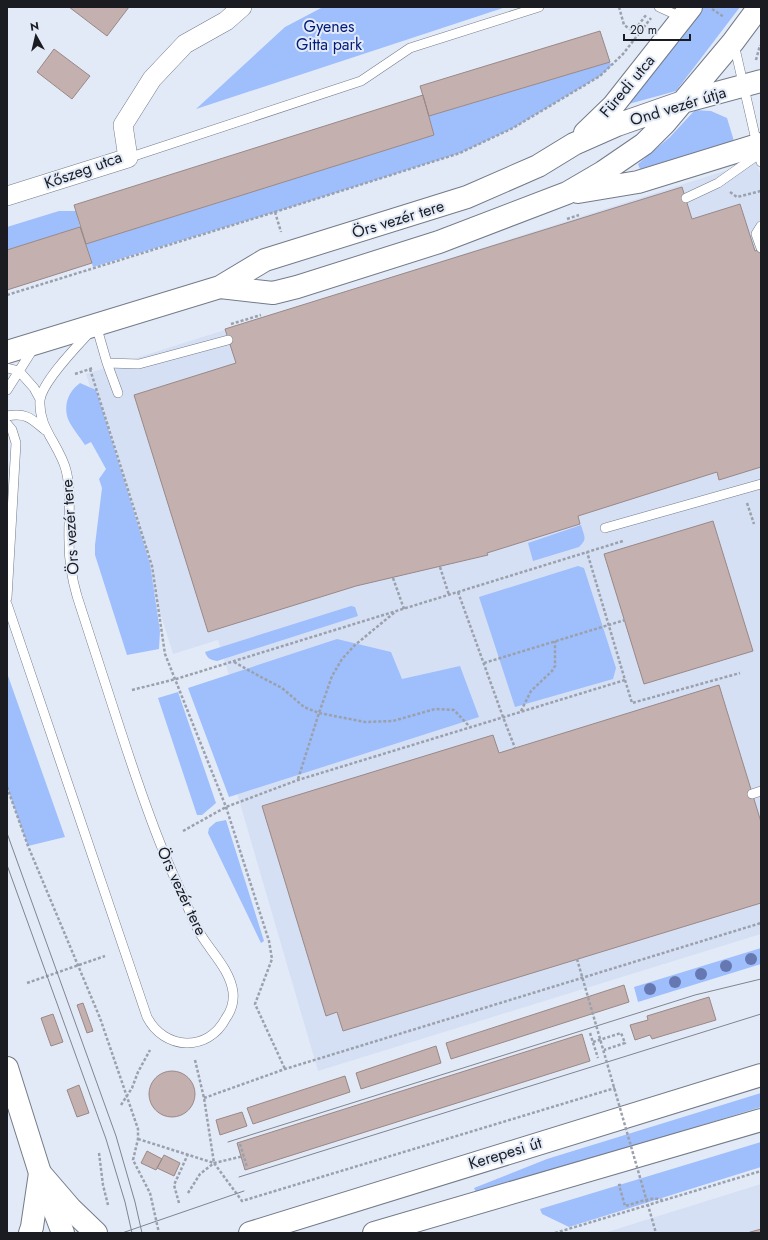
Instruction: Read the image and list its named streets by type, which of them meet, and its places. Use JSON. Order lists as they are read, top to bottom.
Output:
{
  "streets": {
    "main road": [
      "Füredi utca",
      "Ond vezér útja",
      "Örs vezér tere",
      "Kerepesi út"
    ],
    "street": ["Kőszeg utca"]
  },
  "crossings": [
    ["Füredi utca", "Ond vezér útja"],
    ["Füredi utca", "Örs vezér tere"],
    ["Ond vezér útja", "Örs vezér tere"]
  ],
  "parks": ["Gyenes Gitta park"],
  "scale_bar": "20 m",
  "north": "top"
}
